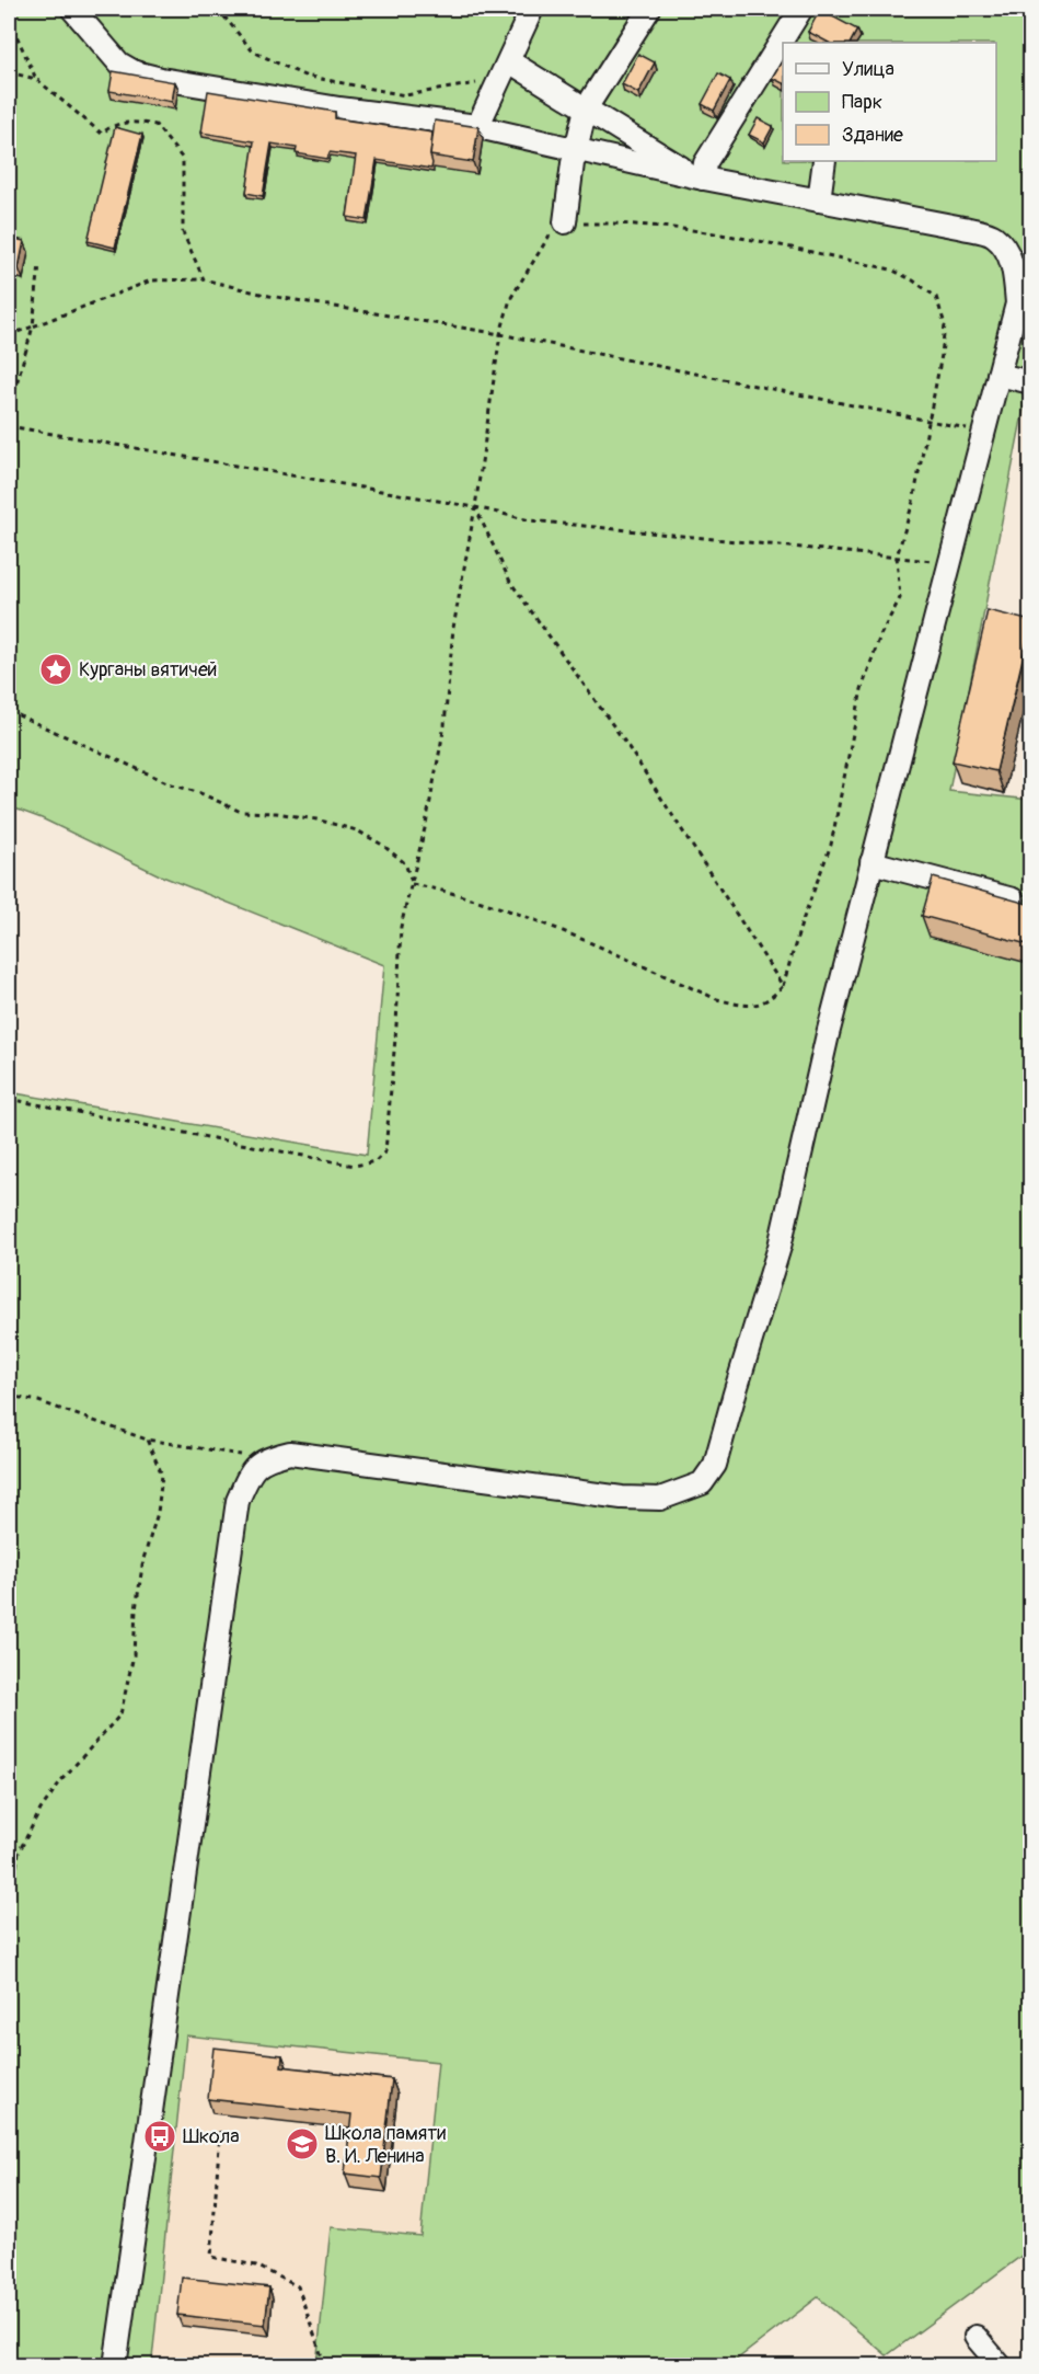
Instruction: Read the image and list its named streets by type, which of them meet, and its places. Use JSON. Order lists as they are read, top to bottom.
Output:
{
  "places": {
    "place": ["Курганы вятичей"],
    "bus stop": ["Школа"],
    "school or university": ["Школа памяти В. И. Ленина"]
  },
  "legend": ["Улица", "Парк", "Здание"]
}
